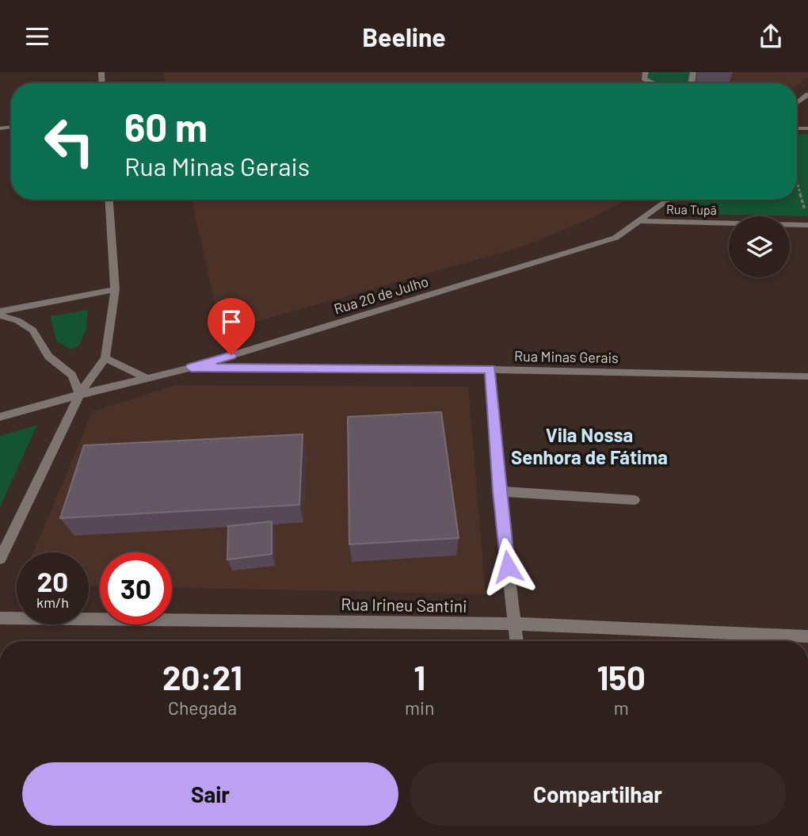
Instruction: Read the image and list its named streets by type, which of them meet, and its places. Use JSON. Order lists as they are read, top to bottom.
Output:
{
  "streets": {
    "street": [
      "Rua Tupã",
      "Rua 20 de Julho",
      "Rua Minas Gerais",
      "Rua Irineu Santini"
    ]
  },
  "crossings": [
    ["Rua Tupã", "Rua 20 de Julho"],
    ["Rua 20 de Julho", "Rua Minas Gerais"]
  ],
  "districts": ["Vila Nossa Senhora de Fátima"],
  "page": {
    "header": "Beeline",
    "turn": ["60 m", "Rua Minas Gerais"],
    "speed": "20 km/h",
    "limit": "30",
    "eta": [
      "20:21",
      "Chegada",
      "1",
      "min",
      "150",
      "m"
    ],
    "buttons": ["Sair", "Compartilhar"]
  }
}
